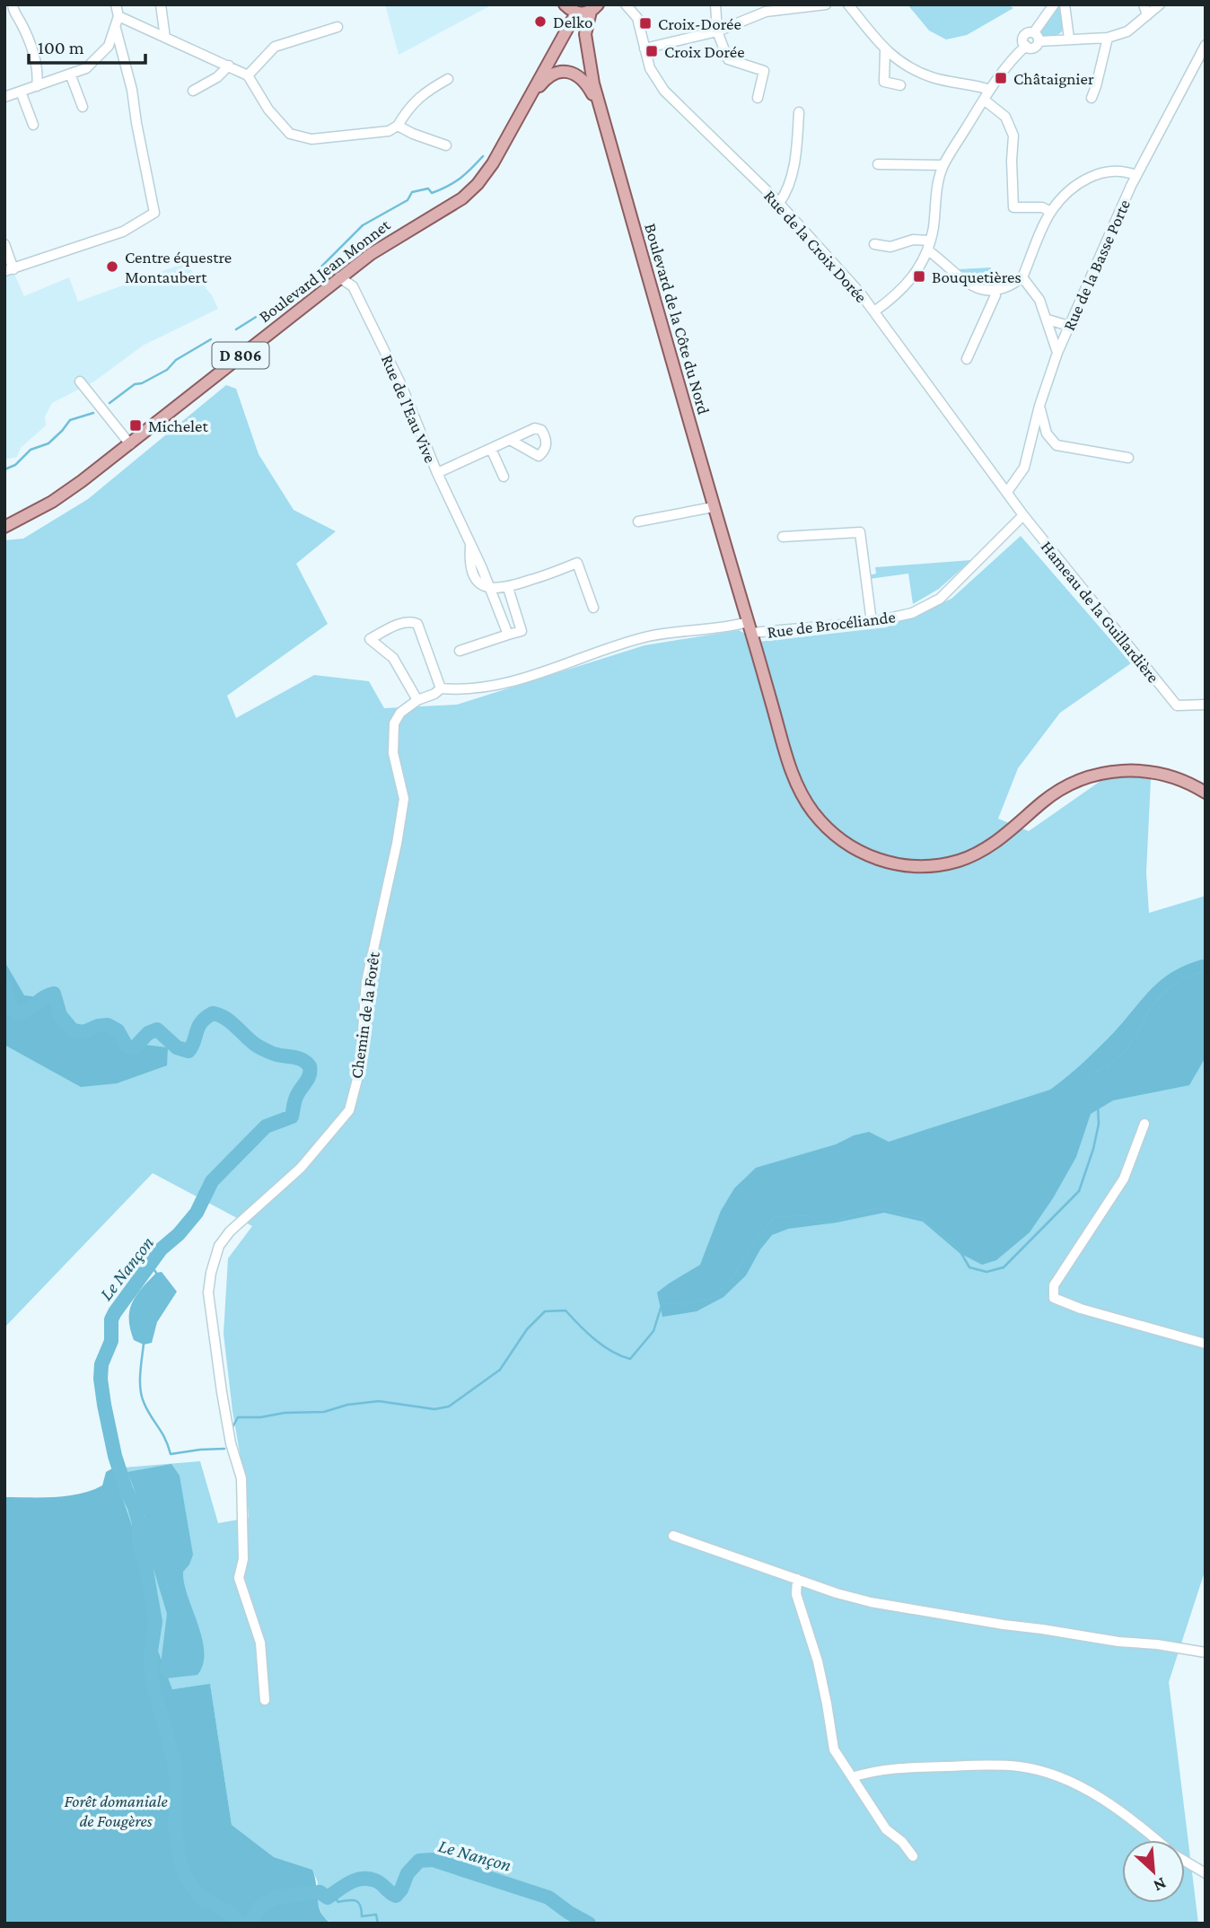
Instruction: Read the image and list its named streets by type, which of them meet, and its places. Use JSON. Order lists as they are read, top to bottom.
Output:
{
  "streets": {
    "main road": ["Boulevard Jean Monnet", "Boulevard de la Côte du Nord", "D 806"],
    "street": [
      "Rue de la Croix Dorée",
      "Rue de la Basse Porte",
      "Rue de l'Eau Vive",
      "Hameau de la Guillardière",
      "Rue de Brocéliande",
      "Chemin de la Forêt"
    ]
  },
  "crossings": [
    ["Rue de la Croix Dorée", "Rue de la Basse Porte"],
    ["Rue de la Croix Dorée", "Hameau de la Guillardière"],
    ["Rue de la Basse Porte", "Hameau de la Guillardière"],
    ["Boulevard Jean Monnet", "Rue de l'Eau Vive"],
    ["Boulevard de la Côte du Nord", "Rue de Brocéliande"],
    ["Boulevard de la Côte du Nord", "Chemin de la Forêt"],
    ["Hameau de la Guillardière", "Rue de Brocéliande"],
    ["Rue de Brocéliande", "Chemin de la Forêt"]
  ],
  "water": ["Le Nançon"],
  "parks": ["Forêt domaniale de Fougères"],
  "places": {
    "other": ["Delko", "Centre équestre Montaubert"],
    "transit": [
      "Croix-Dorée",
      "Croix Dorée",
      "Châtaignier",
      "Bouquetières",
      "Michelet"
    ]
  },
  "scale_bar": "100 m",
  "north": "bottom right"
}
